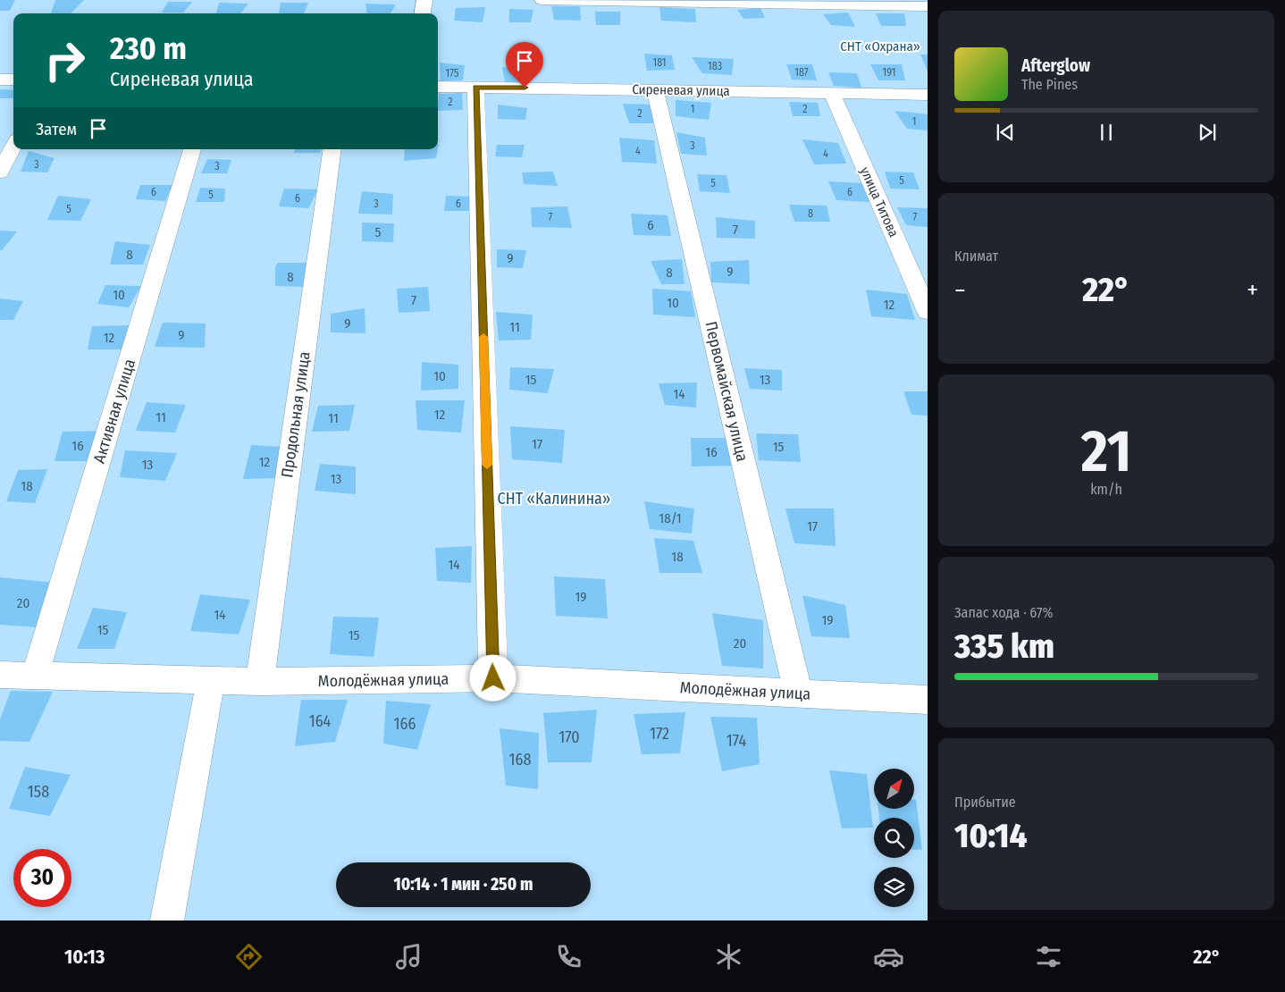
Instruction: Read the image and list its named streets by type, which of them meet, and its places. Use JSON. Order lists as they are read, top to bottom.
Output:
{
  "streets": {
    "street": [
      "Сиреневая улица",
      "улица Титова",
      "Первомайская улица",
      "Активная улица",
      "Продольная улица",
      "Молодёжная улица"
    ]
  },
  "crossings": [
    ["Сиреневая улица", "улица Титова"],
    ["Сиреневая улица", "Первомайская улица"],
    ["Первомайская улица", "Молодёжная улица"],
    ["Активная улица", "Молодёжная улица"],
    ["Продольная улица", "Молодёжная улица"]
  ],
  "parks": ["СНТ «Охрана»", "СНТ «Калинина»"],
  "house_numbers": [
    "181",
    "183",
    "187",
    "191",
    "175",
    "2",
    "1",
    "2",
    "2",
    "1",
    "3",
    "4",
    "4",
    "3",
    "3",
    "5",
    "5",
    "6",
    "6",
    "5",
    "6",
    "3",
    "6",
    "5",
    "8",
    "7",
    "7",
    "6",
    "7",
    "5",
    "8",
    "9",
    "9",
    "8",
    "8",
    "10",
    "7",
    "10",
    "12",
    "9",
    "11",
    "9",
    "12",
    "10",
    "15",
    "13",
    "14",
    "12",
    "11",
    "11",
    "17",
    "16",
    "15",
    "16",
    "12",
    "13",
    "13",
    "18",
    "18/1",
    "17",
    "18",
    "14",
    "19",
    "20",
    "14",
    "19",
    "15",
    "15",
    "20",
    "164",
    "166",
    "172",
    "170",
    "174",
    "168",
    "158"
  ],
  "north": "top right",
  "page": {
    "turn": ["230 m", "Сиреневая улица"],
    "song": ["Afterglow", "The Pines"],
    "then": "Затем",
    "tile": [
      "Климат",
      ["21", "km/h"],
      ["Запас хода · 67%", "335 km"],
      ["Прибытие", "10:14"]
    ],
    "heat": ["−", "22°", "+"],
    "limit": "30",
    "trip": "10:14 · 1 мин · 250 m",
    "tabs": ["10:13", "22°"]
  }
}
